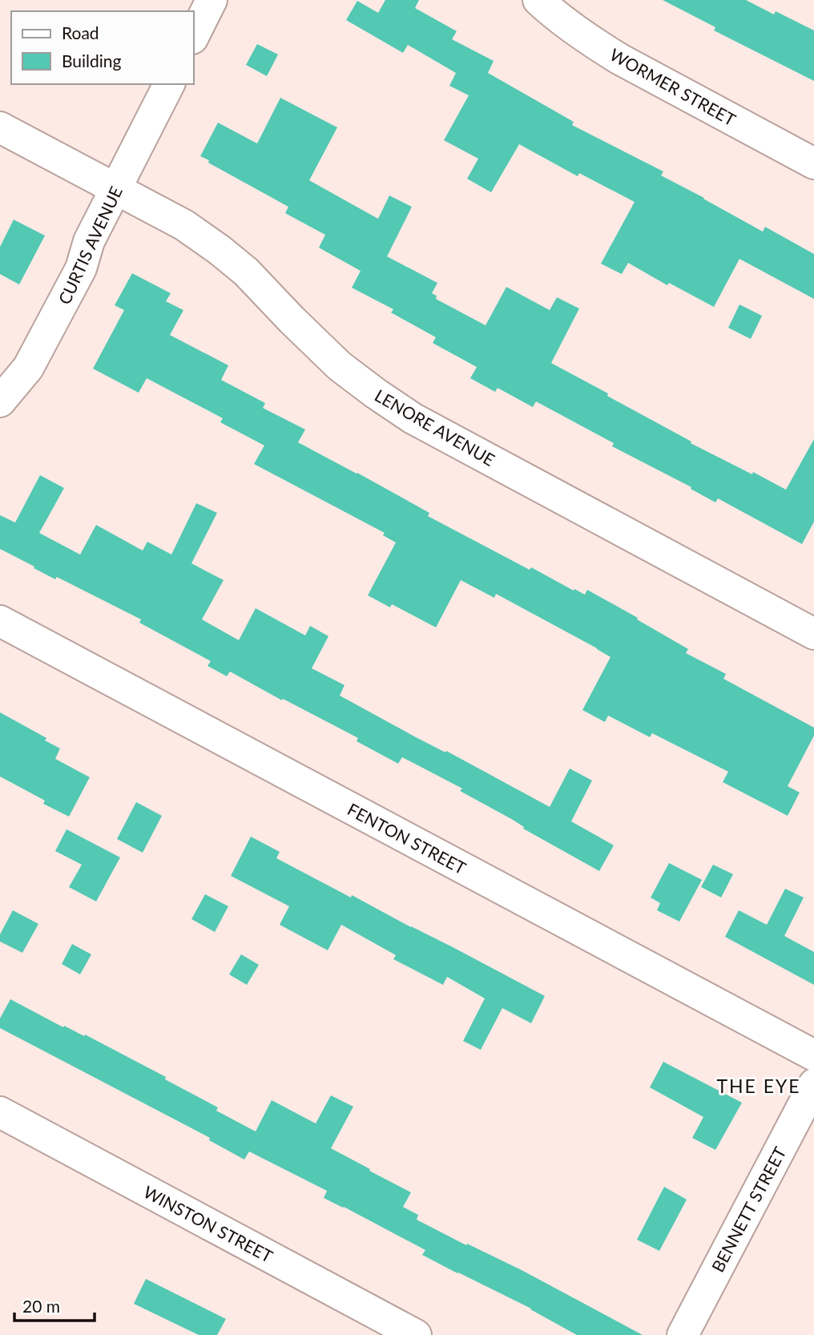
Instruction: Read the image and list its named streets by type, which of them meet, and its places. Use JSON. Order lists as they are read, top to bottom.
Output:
{
  "streets": {
    "street": [
      "WORMER STREET",
      "CURTIS AVENUE",
      "LENORE AVENUE",
      "FENTON STREET",
      "BENNETT STREET",
      "WINSTON STREET"
    ]
  },
  "crossings": [
    ["CURTIS AVENUE", "LENORE AVENUE"]
  ],
  "districts": ["THE EYE"],
  "legend": ["Road", "Building"],
  "scale_bar": "20 m"
}
